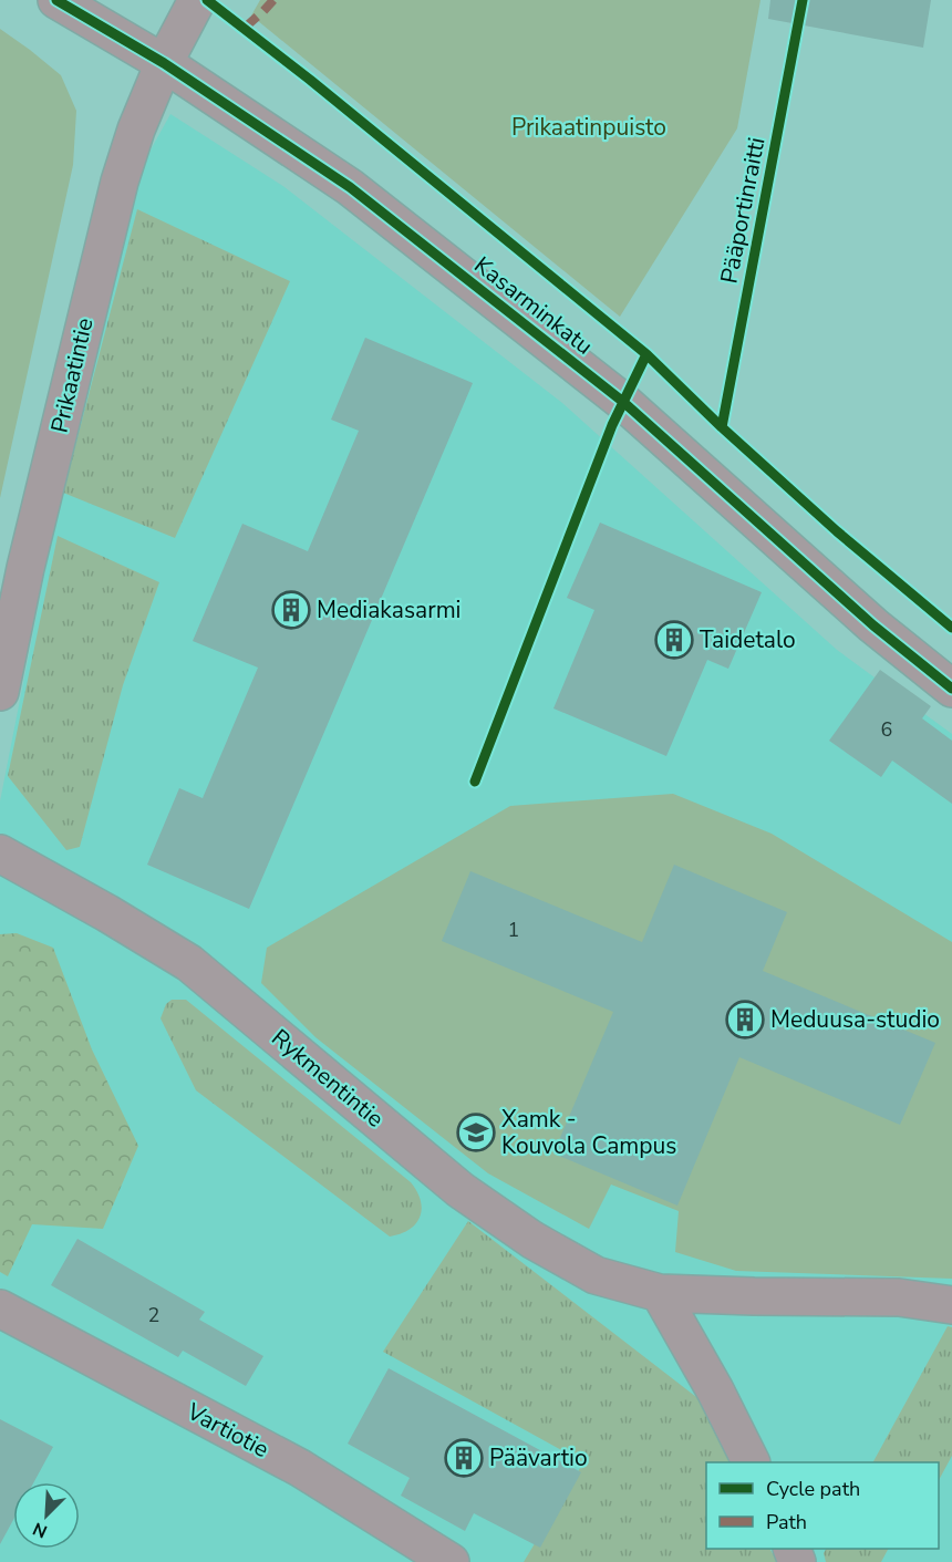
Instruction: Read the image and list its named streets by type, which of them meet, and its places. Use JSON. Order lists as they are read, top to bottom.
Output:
{
  "streets": {
    "street": [
      "Kasarminkatu",
      "Prikaatintie",
      "Rykmentintie",
      "Vartiotie"
    ],
    "cycle path": ["Pääportinraitti"]
  },
  "crossings": [
    ["Kasarminkatu", "Prikaatintie"]
  ],
  "parks": ["Prikaatinpuisto"],
  "places": {
    "building": [
      "Mediakasarmi",
      "Taidetalo",
      "Meduusa-studio",
      "Päävartio"
    ],
    "school or university": ["Xamk - Kouvola Campus"]
  },
  "house_numbers": ["6", "1", "2"],
  "legend": ["Cycle path", "Path"],
  "north": "bottom left"
}
